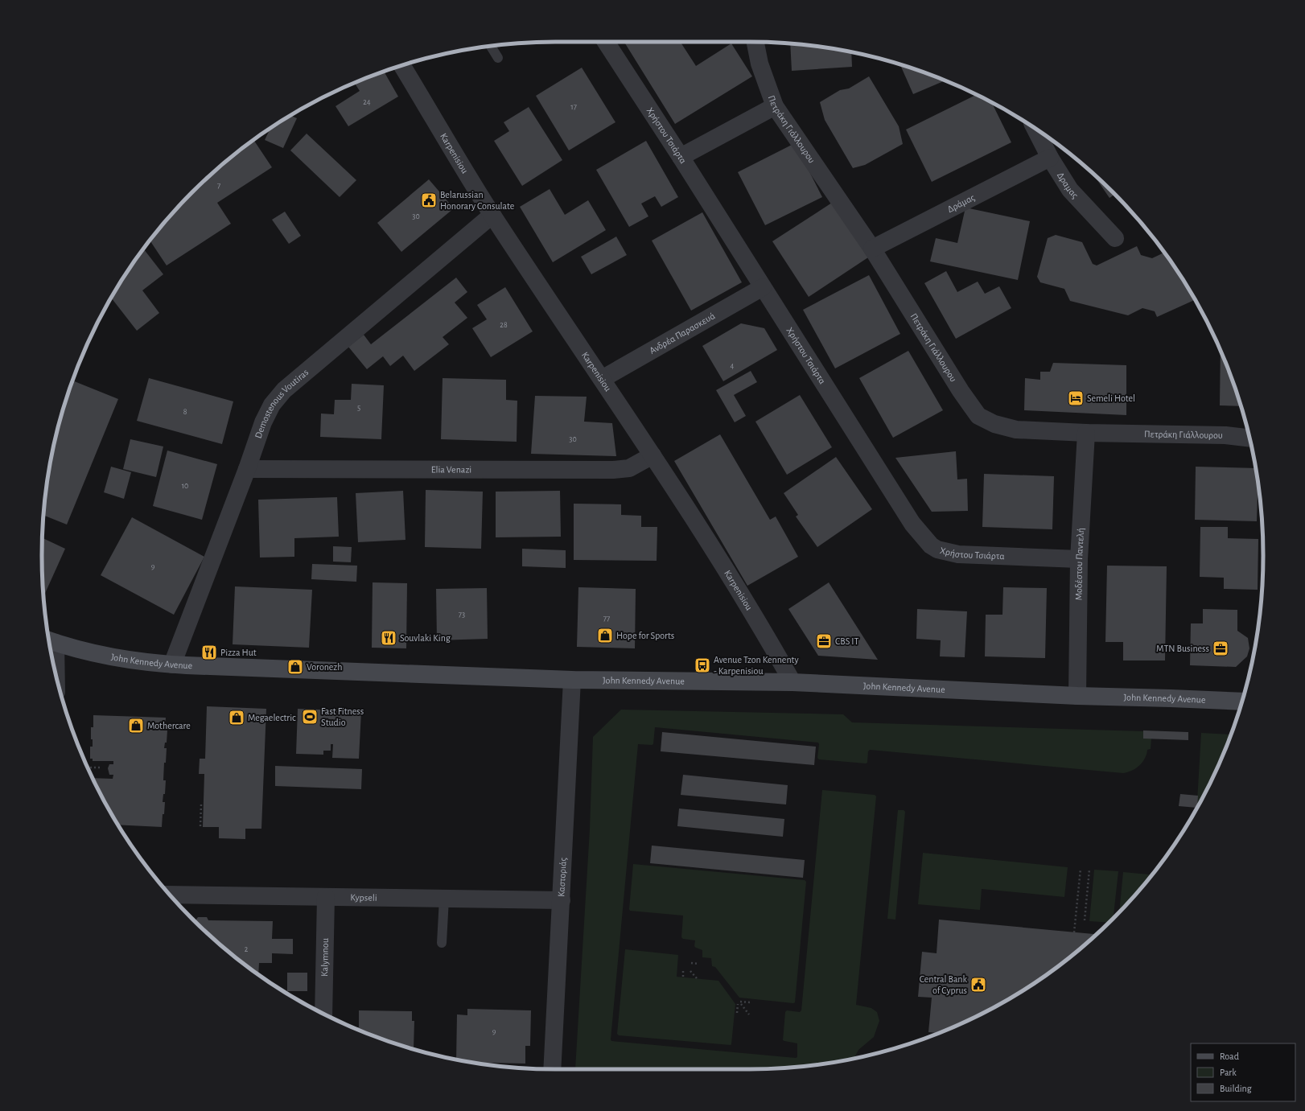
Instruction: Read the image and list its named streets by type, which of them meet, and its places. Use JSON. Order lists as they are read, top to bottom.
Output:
{
  "streets": {
    "main road": ["John Kennedy Avenue"],
    "street": [
      "Πετράκη Γιάλλουρου",
      "Χρήστου Τσιάρτα",
      "Karpenisiou",
      "Δραμας",
      "Δράμας",
      "Ανδρέα Παρασκευά",
      "Demostenous Voutiras",
      "Elia Venazi",
      "Μοδέστου Παντελή",
      "Καστοριάς",
      "Kypseli",
      "Kalymnou"
    ]
  },
  "crossings": [
    ["Πετράκη Γιάλλουρου", "Δράμας"],
    ["Πετράκη Γιάλλουρου", "Μοδέστου Παντελή"],
    ["Χρήστου Τσιάρτα", "Ανδρέα Παρασκευά"],
    ["Χρήστου Τσιάρτα", "Μοδέστου Παντελή"],
    ["Karpenisiou", "Ανδρέα Παρασκευά"],
    ["Karpenisiou", "Demostenous Voutiras"],
    ["Karpenisiou", "Elia Venazi"],
    ["Karpenisiou", "John Kennedy Avenue"],
    ["Δραμας", "Δράμας"],
    ["Demostenous Voutiras", "Elia Venazi"],
    ["Demostenous Voutiras", "John Kennedy Avenue"],
    ["Μοδέστου Παντελή", "John Kennedy Avenue"],
    ["John Kennedy Avenue", "Καστοριάς"],
    ["Καστοριάς", "Kypseli"],
    ["Kypseli", "Kalymnou"]
  ],
  "places": {
    "public building": ["Belarussian Honorary Consulate", "Central Bank of Cyprus"],
    "hotel": ["Semeli Hotel"],
    "shop": [
      "Hope for Sports",
      "Voronezh",
      "Megaelectric",
      "Mothercare"
    ],
    "restaurant": ["Souvlaki King", "Pizza Hut"],
    "office": ["CBS IT", "MTN Business"],
    "bus stop": ["Avenue Tzon Kennenty - Karpenisiou"],
    "sports": ["Fast Fitness Studio"]
  },
  "house_numbers": [
    "24",
    "17",
    "7",
    "30",
    "28",
    "4",
    "5",
    "8",
    "30",
    "10",
    "9",
    "73",
    "77",
    "2",
    "9"
  ],
  "legend": ["Road", "Park", "Building"]
}
